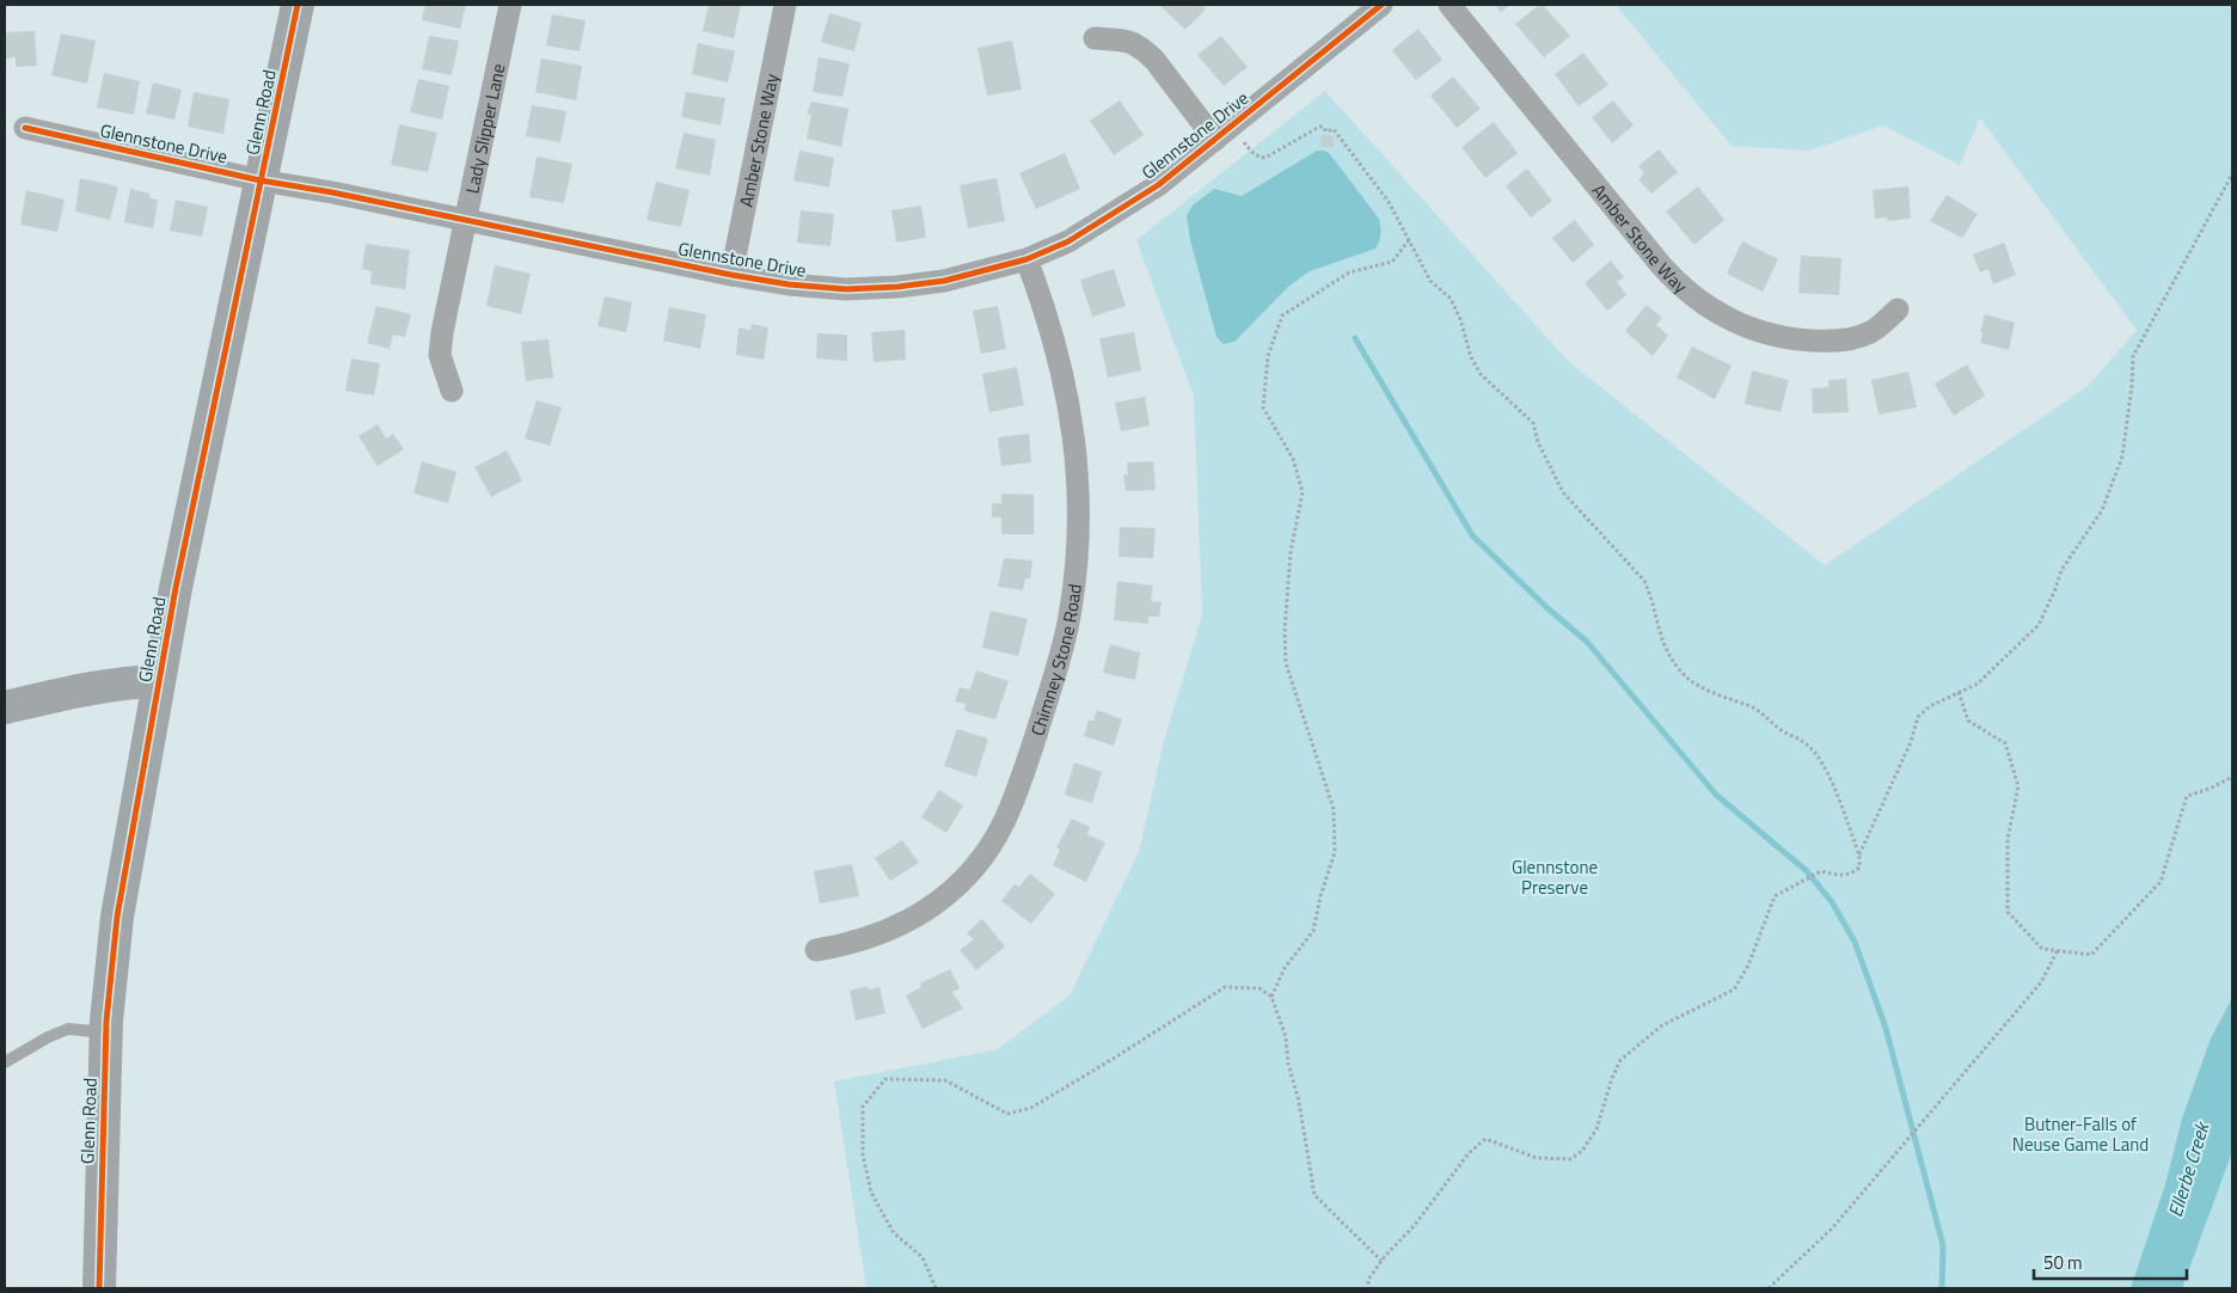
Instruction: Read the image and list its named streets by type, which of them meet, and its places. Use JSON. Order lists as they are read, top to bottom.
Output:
{
  "streets": {
    "street": [
      "Glenn Road",
      "Lady Slipper Lane",
      "Glennstone Drive",
      "Amber Stone Way",
      "Chimney Stone Road"
    ]
  },
  "crossings": [
    ["Glenn Road", "Glennstone Drive"],
    ["Lady Slipper Lane", "Glennstone Drive"],
    ["Glennstone Drive", "Amber Stone Way"],
    ["Glennstone Drive", "Chimney Stone Road"]
  ],
  "water": ["Ellerbe Creek"],
  "parks": ["Glennstone Preserve", "Butner-Falls of Neuse Game Land"],
  "scale_bar": "50 m"
}
